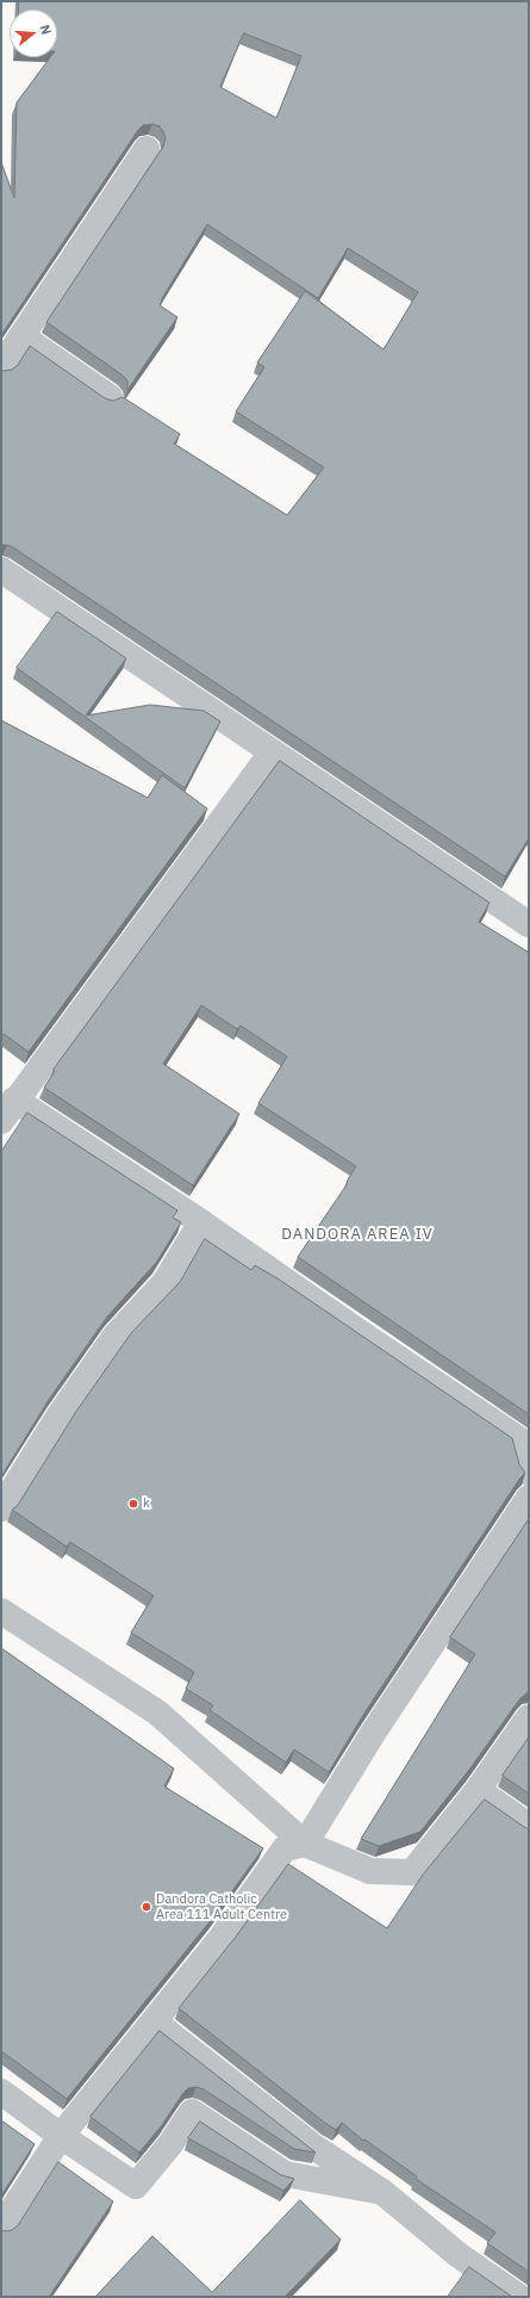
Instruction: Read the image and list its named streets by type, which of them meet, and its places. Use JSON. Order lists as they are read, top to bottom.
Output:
{
  "districts": ["DANDORA AREA IV"],
  "places": ["k", "Dandora Catholic Area 111 Adult Centre"],
  "north": "right"
}
